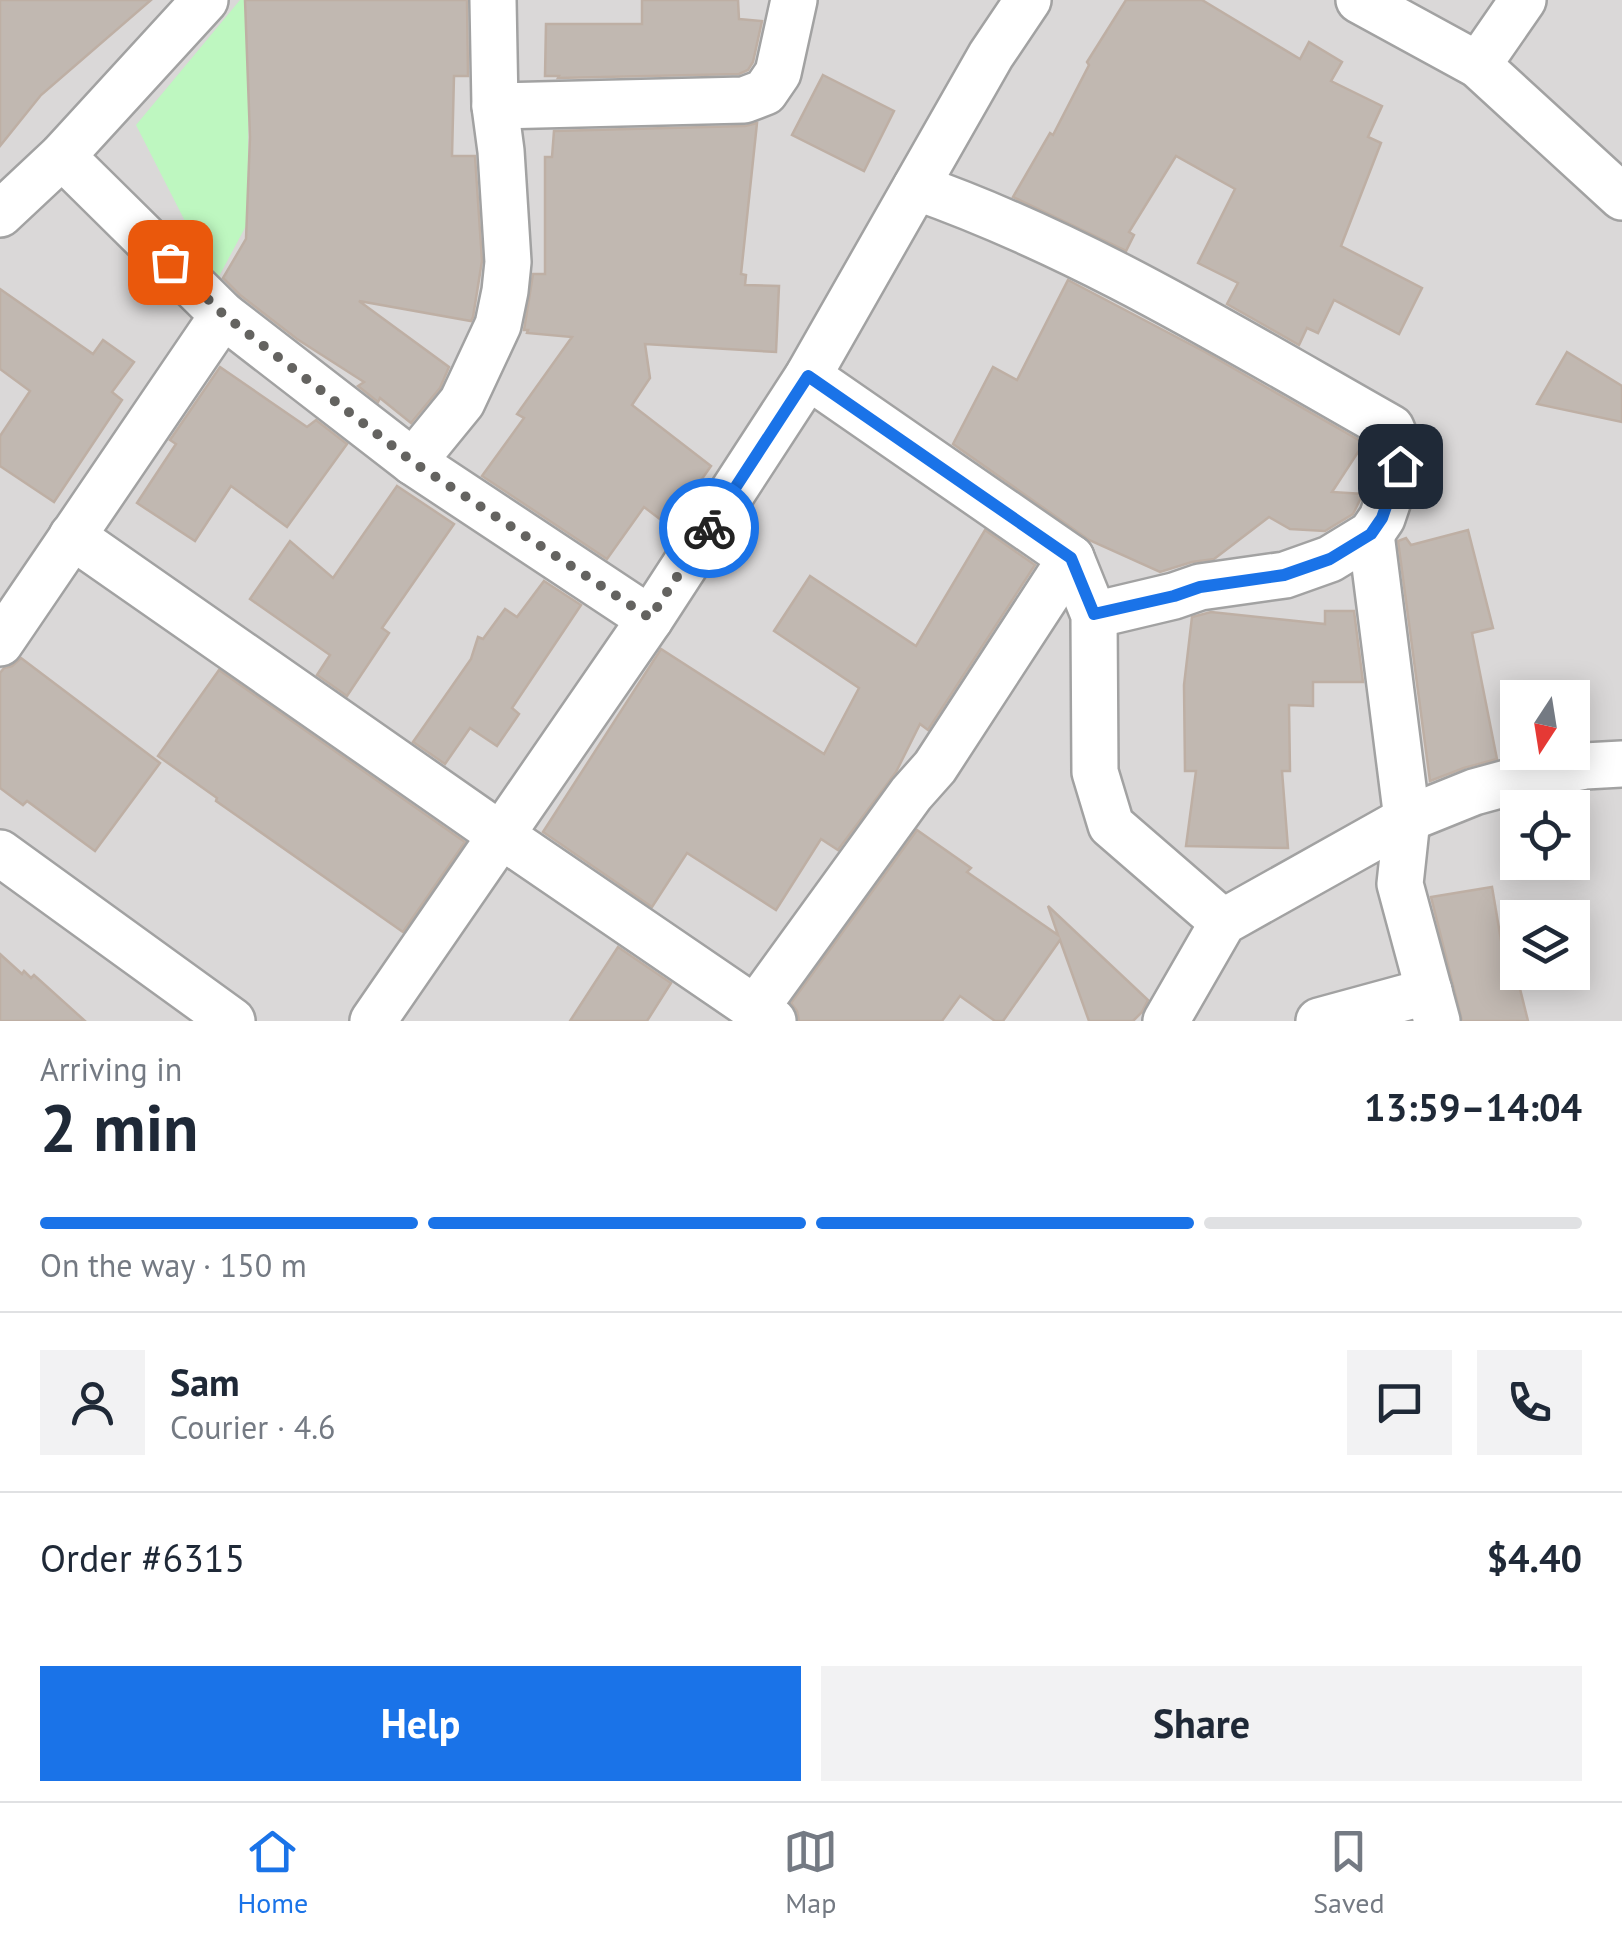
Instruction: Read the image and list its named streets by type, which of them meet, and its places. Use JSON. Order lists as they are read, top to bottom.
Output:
{
  "north": "bottom",
  "page": {
    "heading": ["2 min", "Arriving in", "13:59–14:04"],
    "panel": [
      "Sam",
      "Courier · 4.6",
      "Order #6315",
      "$4.40"
    ],
    "bar": "On the way · 150 m",
    "buttons": ["Help", "Share"],
    "tabs": ["Home", "Map", "Saved"]
  }
}
